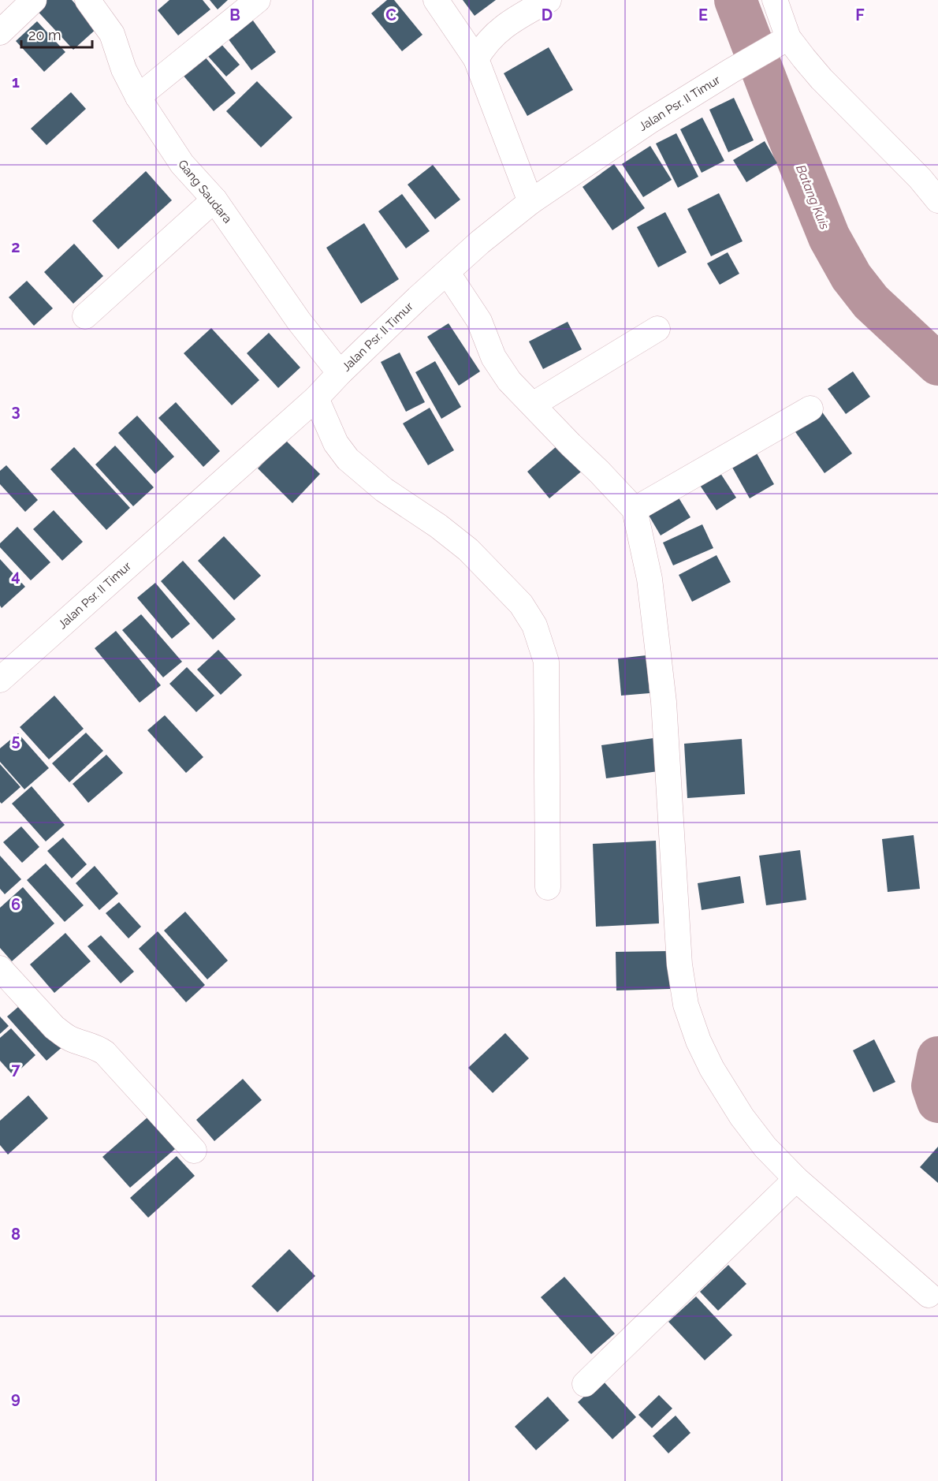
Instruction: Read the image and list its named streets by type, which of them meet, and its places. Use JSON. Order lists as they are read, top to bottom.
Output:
{
  "streets": {
    "street": ["Jalan Psr. II Timur", "Gang Saudara"]
  },
  "crossings": [
    ["Jalan Psr. II Timur", "Gang Saudara"]
  ],
  "water": ["Batang Kuis"],
  "scale_bar": "20 m",
  "grid": {
    "columns": [
      "B",
      "C",
      "D",
      "E",
      "F"
    ],
    "rows": [
      "1",
      "2",
      "3",
      "4",
      "5",
      "6",
      "7",
      "8",
      "9"
    ]
  }
}
